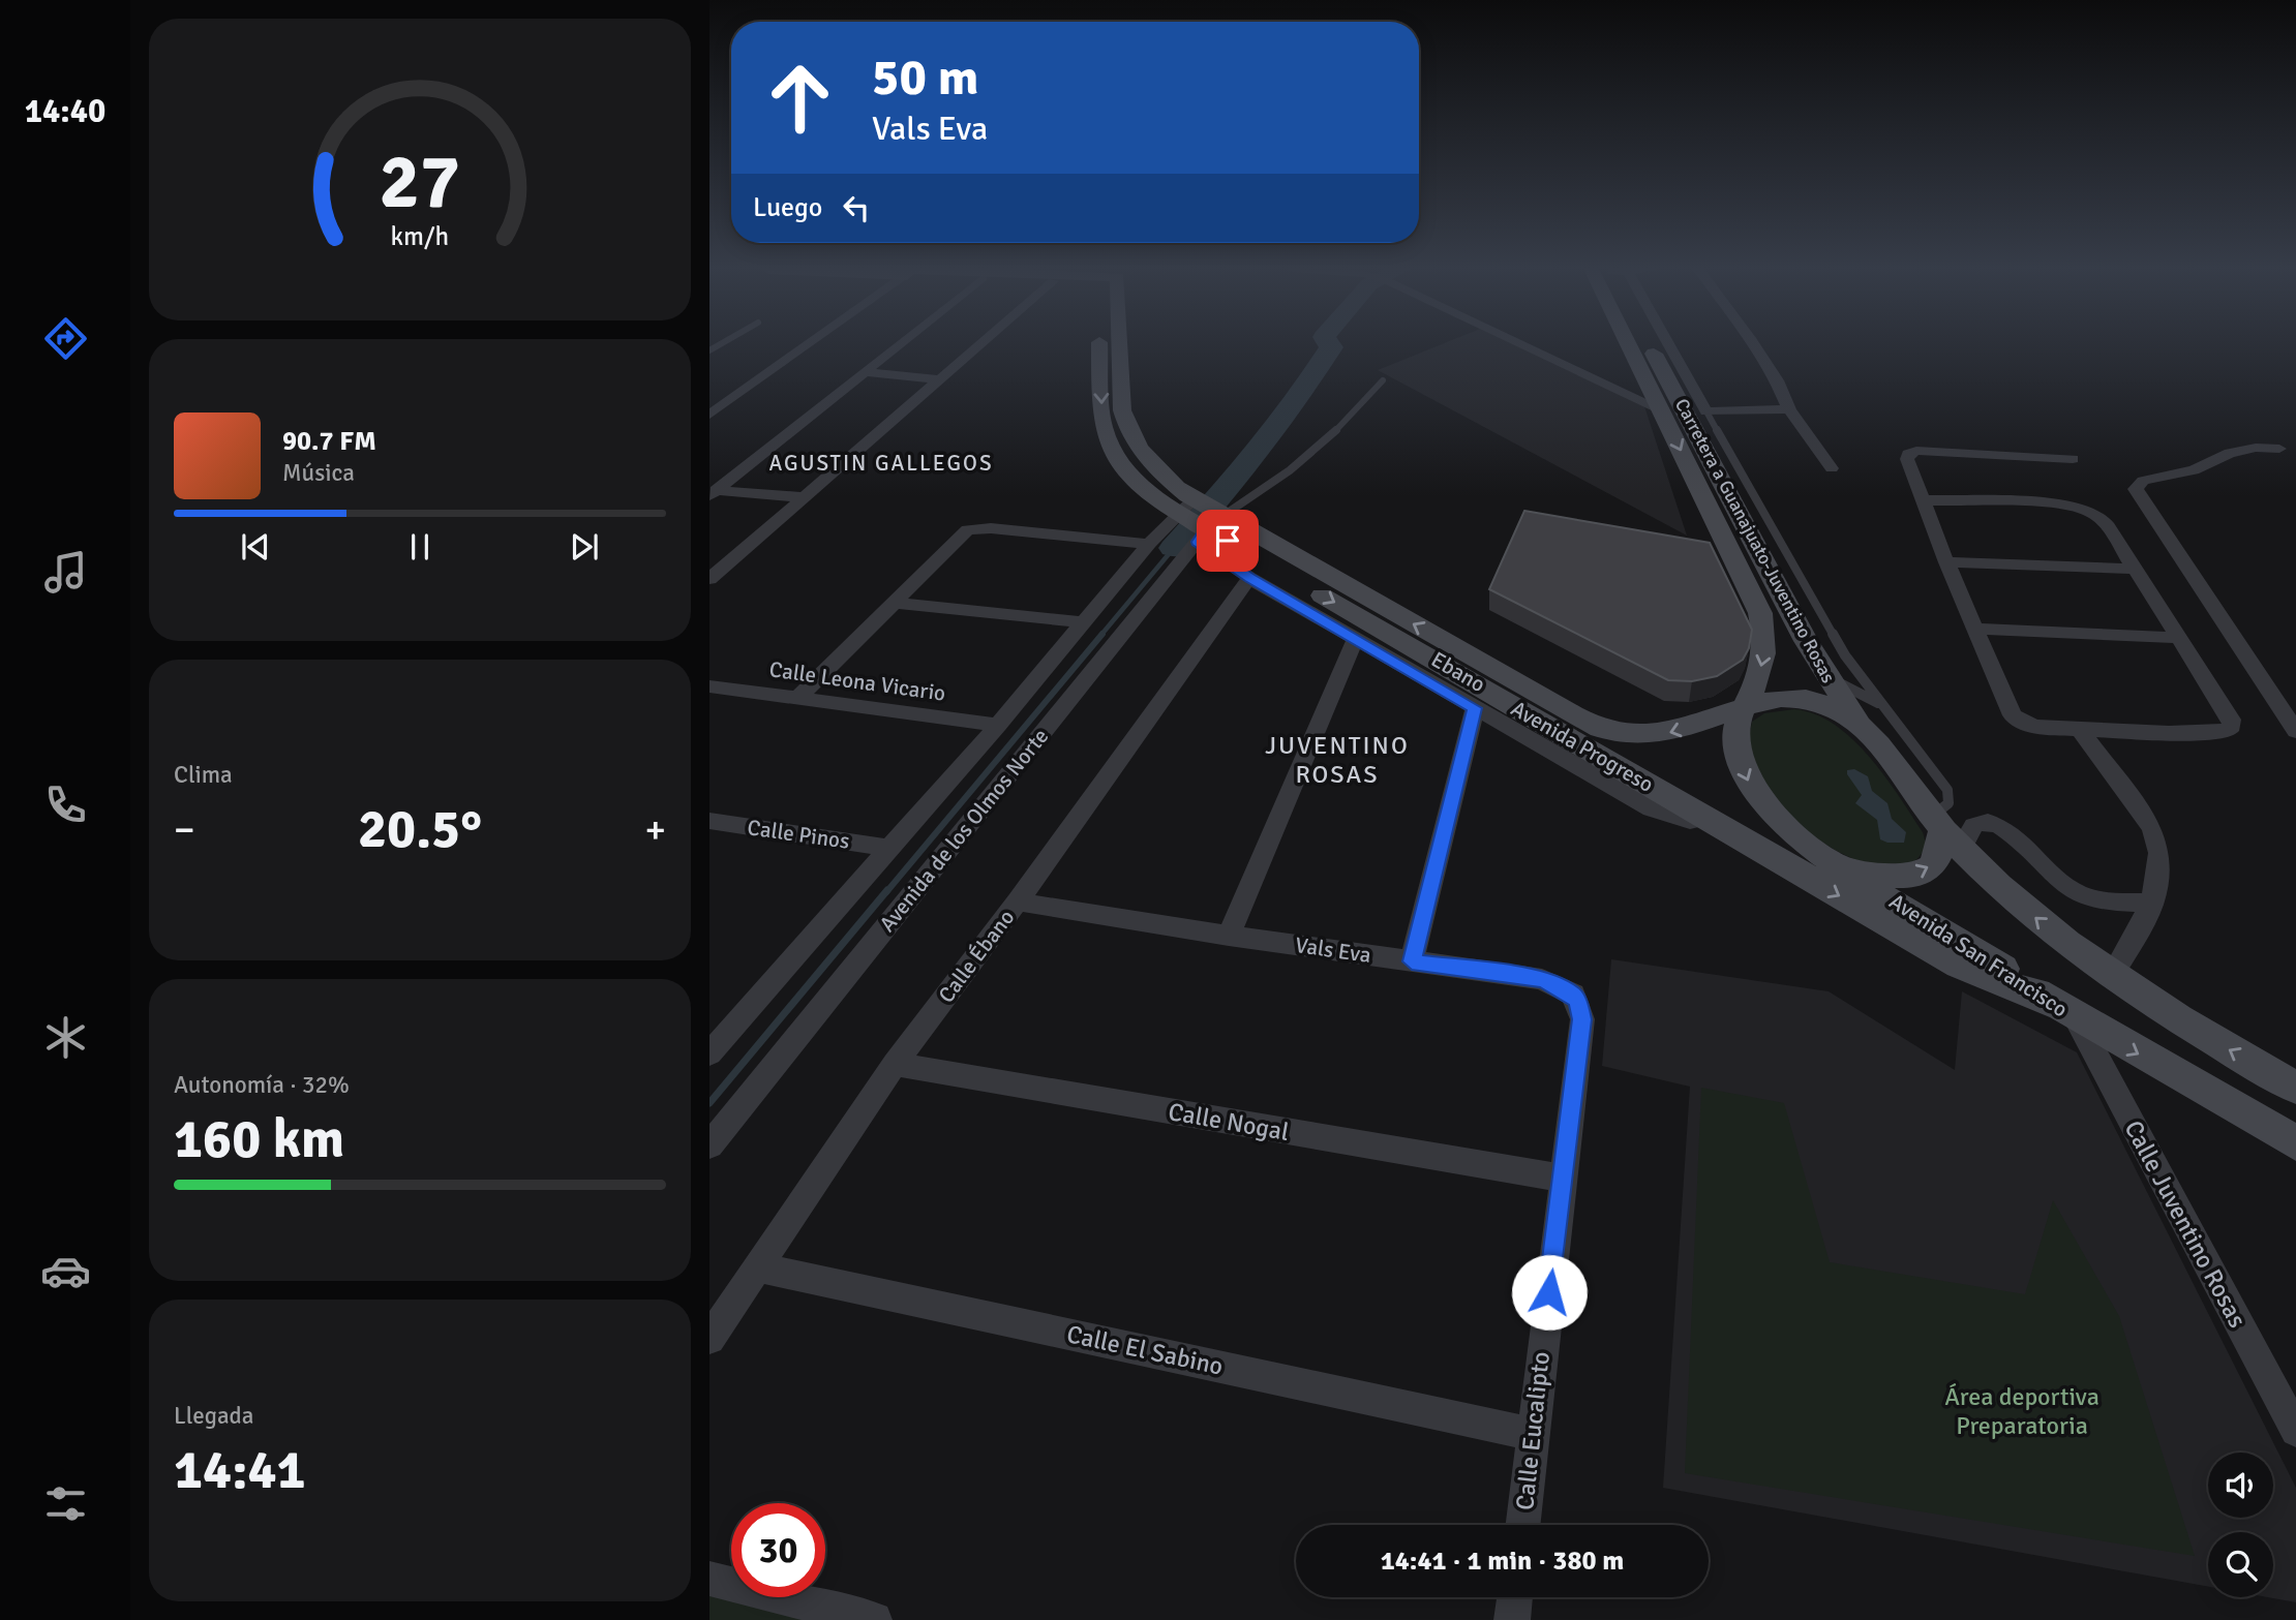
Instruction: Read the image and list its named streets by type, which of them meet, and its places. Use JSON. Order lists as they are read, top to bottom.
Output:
{
  "streets": {
    "main road": ["Carretera a Guanajuato-Juventino Rosas", "Avenida Progreso", "Avenida San Francisco"],
    "street": [
      "Ebano",
      "Calle Leona Vicario",
      "Avenida de los Olmos Norte",
      "Calle Pinos",
      "Vals Eva",
      "Calle Ébano",
      "Calle Nogal",
      "Calle Juventino Rosas",
      "Calle El Sabino",
      "Calle Eucalipto"
    ]
  },
  "crossings": [
    ["Carretera a Guanajuato-Juventino Rosas", "Avenida Progreso"],
    ["Carretera a Guanajuato-Juventino Rosas", "Avenida San Francisco"],
    ["Ebano", "Avenida Progreso"],
    ["Ebano", "Avenida de los Olmos Norte"],
    ["Ebano", "Calle Ébano"],
    ["Calle Leona Vicario", "Avenida de los Olmos Norte"],
    ["Avenida Progreso", "Avenida de los Olmos Norte"],
    ["Avenida Progreso", "Avenida San Francisco"],
    ["Avenida de los Olmos Norte", "Calle Pinos"],
    ["Vals Eva", "Calle Ébano"],
    ["Vals Eva", "Calle Eucalipto"],
    ["Avenida San Francisco", "Calle Juventino Rosas"],
    ["Calle Ébano", "Calle Nogal"],
    ["Calle Ébano", "Calle El Sabino"],
    ["Calle Nogal", "Calle Eucalipto"],
    ["Calle El Sabino", "Calle Eucalipto"]
  ],
  "districts": ["AGUSTIN GALLEGOS", "JUVENTINO ROSAS"],
  "parks": ["Área deportiva Preparatoria"],
  "page": {
    "tabs": "14:40",
    "turn": ["50 m", "Vals Eva"],
    "then": "Luego",
    "song": ["90.7 FM", "Música"],
    "tile": [
      "Clima",
      ["Autonomía · 32%", "160 km"],
      ["Llegada", "14:41"]
    ],
    "heat": ["−", "20.5°", "+"],
    "limit": "30",
    "trip": "14:41 · 1 min · 380 m",
    "gauge": ["27", "km/h"]
  }
}
